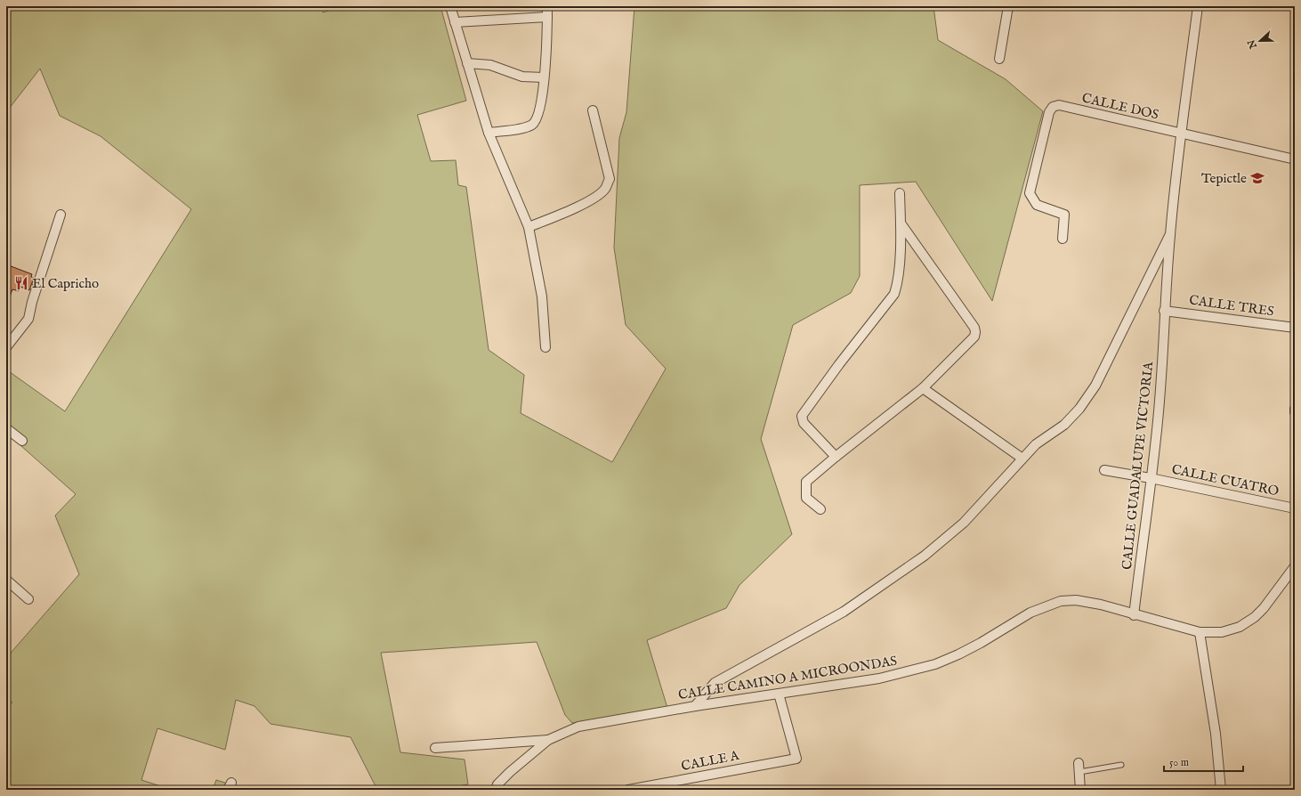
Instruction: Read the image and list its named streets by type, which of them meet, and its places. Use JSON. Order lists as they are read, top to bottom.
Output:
{
  "streets": {
    "street": [
      "CALLE DOS",
      "CALLE TRES",
      "CALLE GUADALUPE VICTORIA",
      "CALLE CUATRO",
      "CALLE CAMINO A MICROONDAS",
      "CALLE A"
    ]
  },
  "crossings": [
    ["CALLE DOS", "CALLE GUADALUPE VICTORIA"],
    ["CALLE TRES", "CALLE GUADALUPE VICTORIA"],
    ["CALLE GUADALUPE VICTORIA", "CALLE CUATRO"],
    ["CALLE GUADALUPE VICTORIA", "CALLE CAMINO A MICROONDAS"],
    ["CALLE CAMINO A MICROONDAS", "CALLE A"]
  ],
  "places": {
    "school or university": ["Tepictle"],
    "restaurant": ["El Capricho"]
  },
  "scale_bar": "50 m",
  "north": "left"
}
